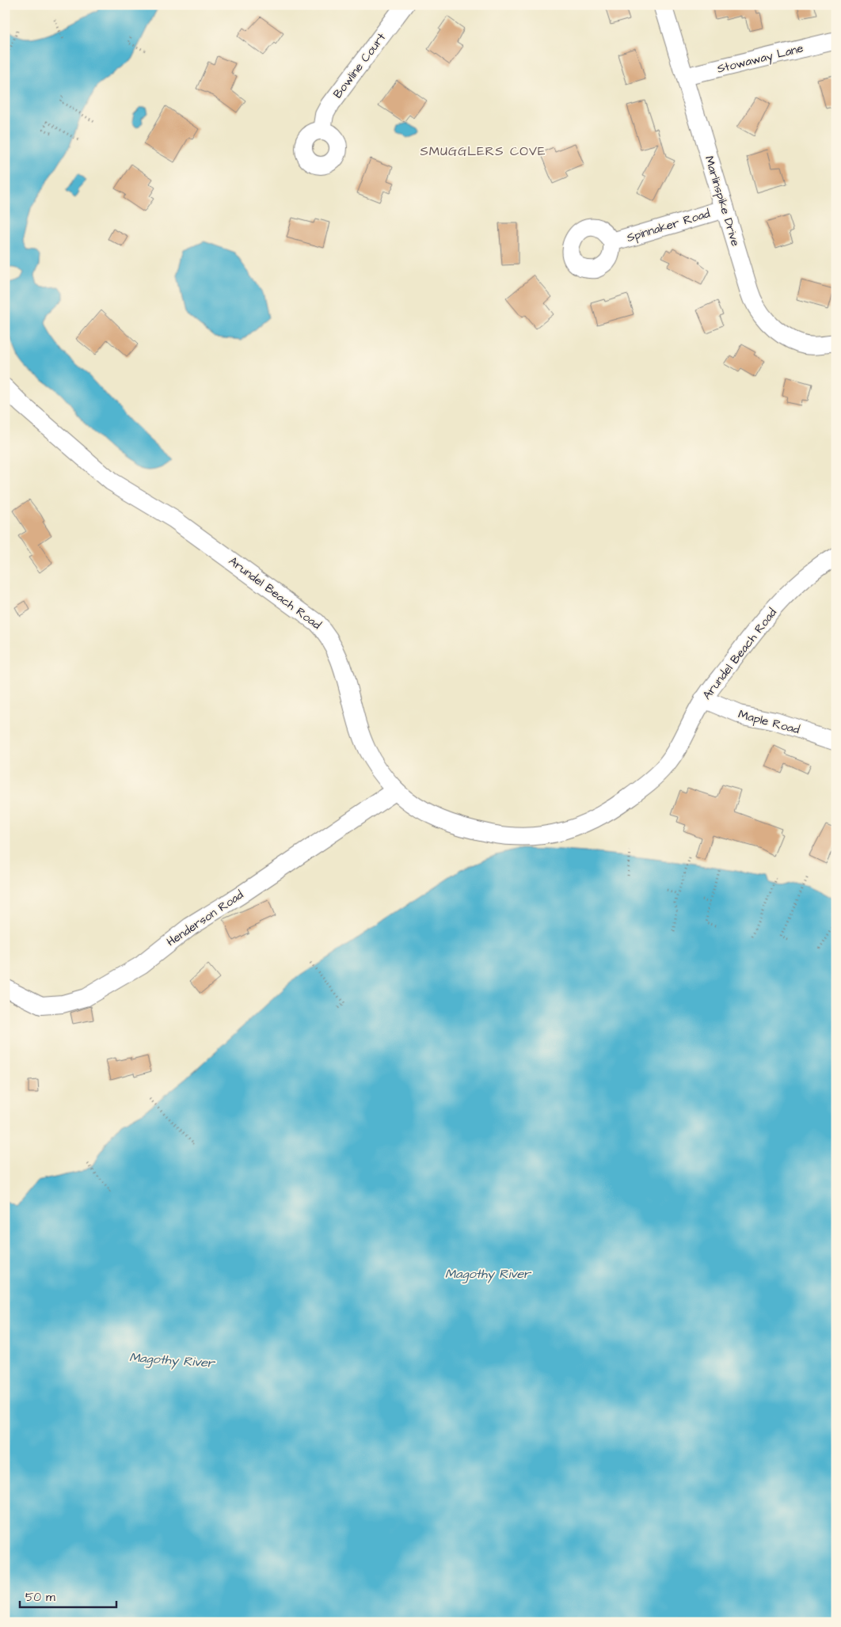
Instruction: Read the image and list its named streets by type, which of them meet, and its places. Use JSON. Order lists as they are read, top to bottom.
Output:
{
  "streets": {
    "street": [
      "Stowaway Lane",
      "Bowline Court",
      "Marlinspike Drive",
      "Spinnaker Road",
      "Arundel Beach Road",
      "Maple Road",
      "Henderson Road"
    ]
  },
  "crossings": [
    ["Stowaway Lane", "Marlinspike Drive"],
    ["Marlinspike Drive", "Spinnaker Road"],
    ["Arundel Beach Road", "Maple Road"],
    ["Arundel Beach Road", "Henderson Road"]
  ],
  "districts": ["SMUGGLERS COVE"],
  "water": ["Magothy River"],
  "scale_bar": "50 m"
}
